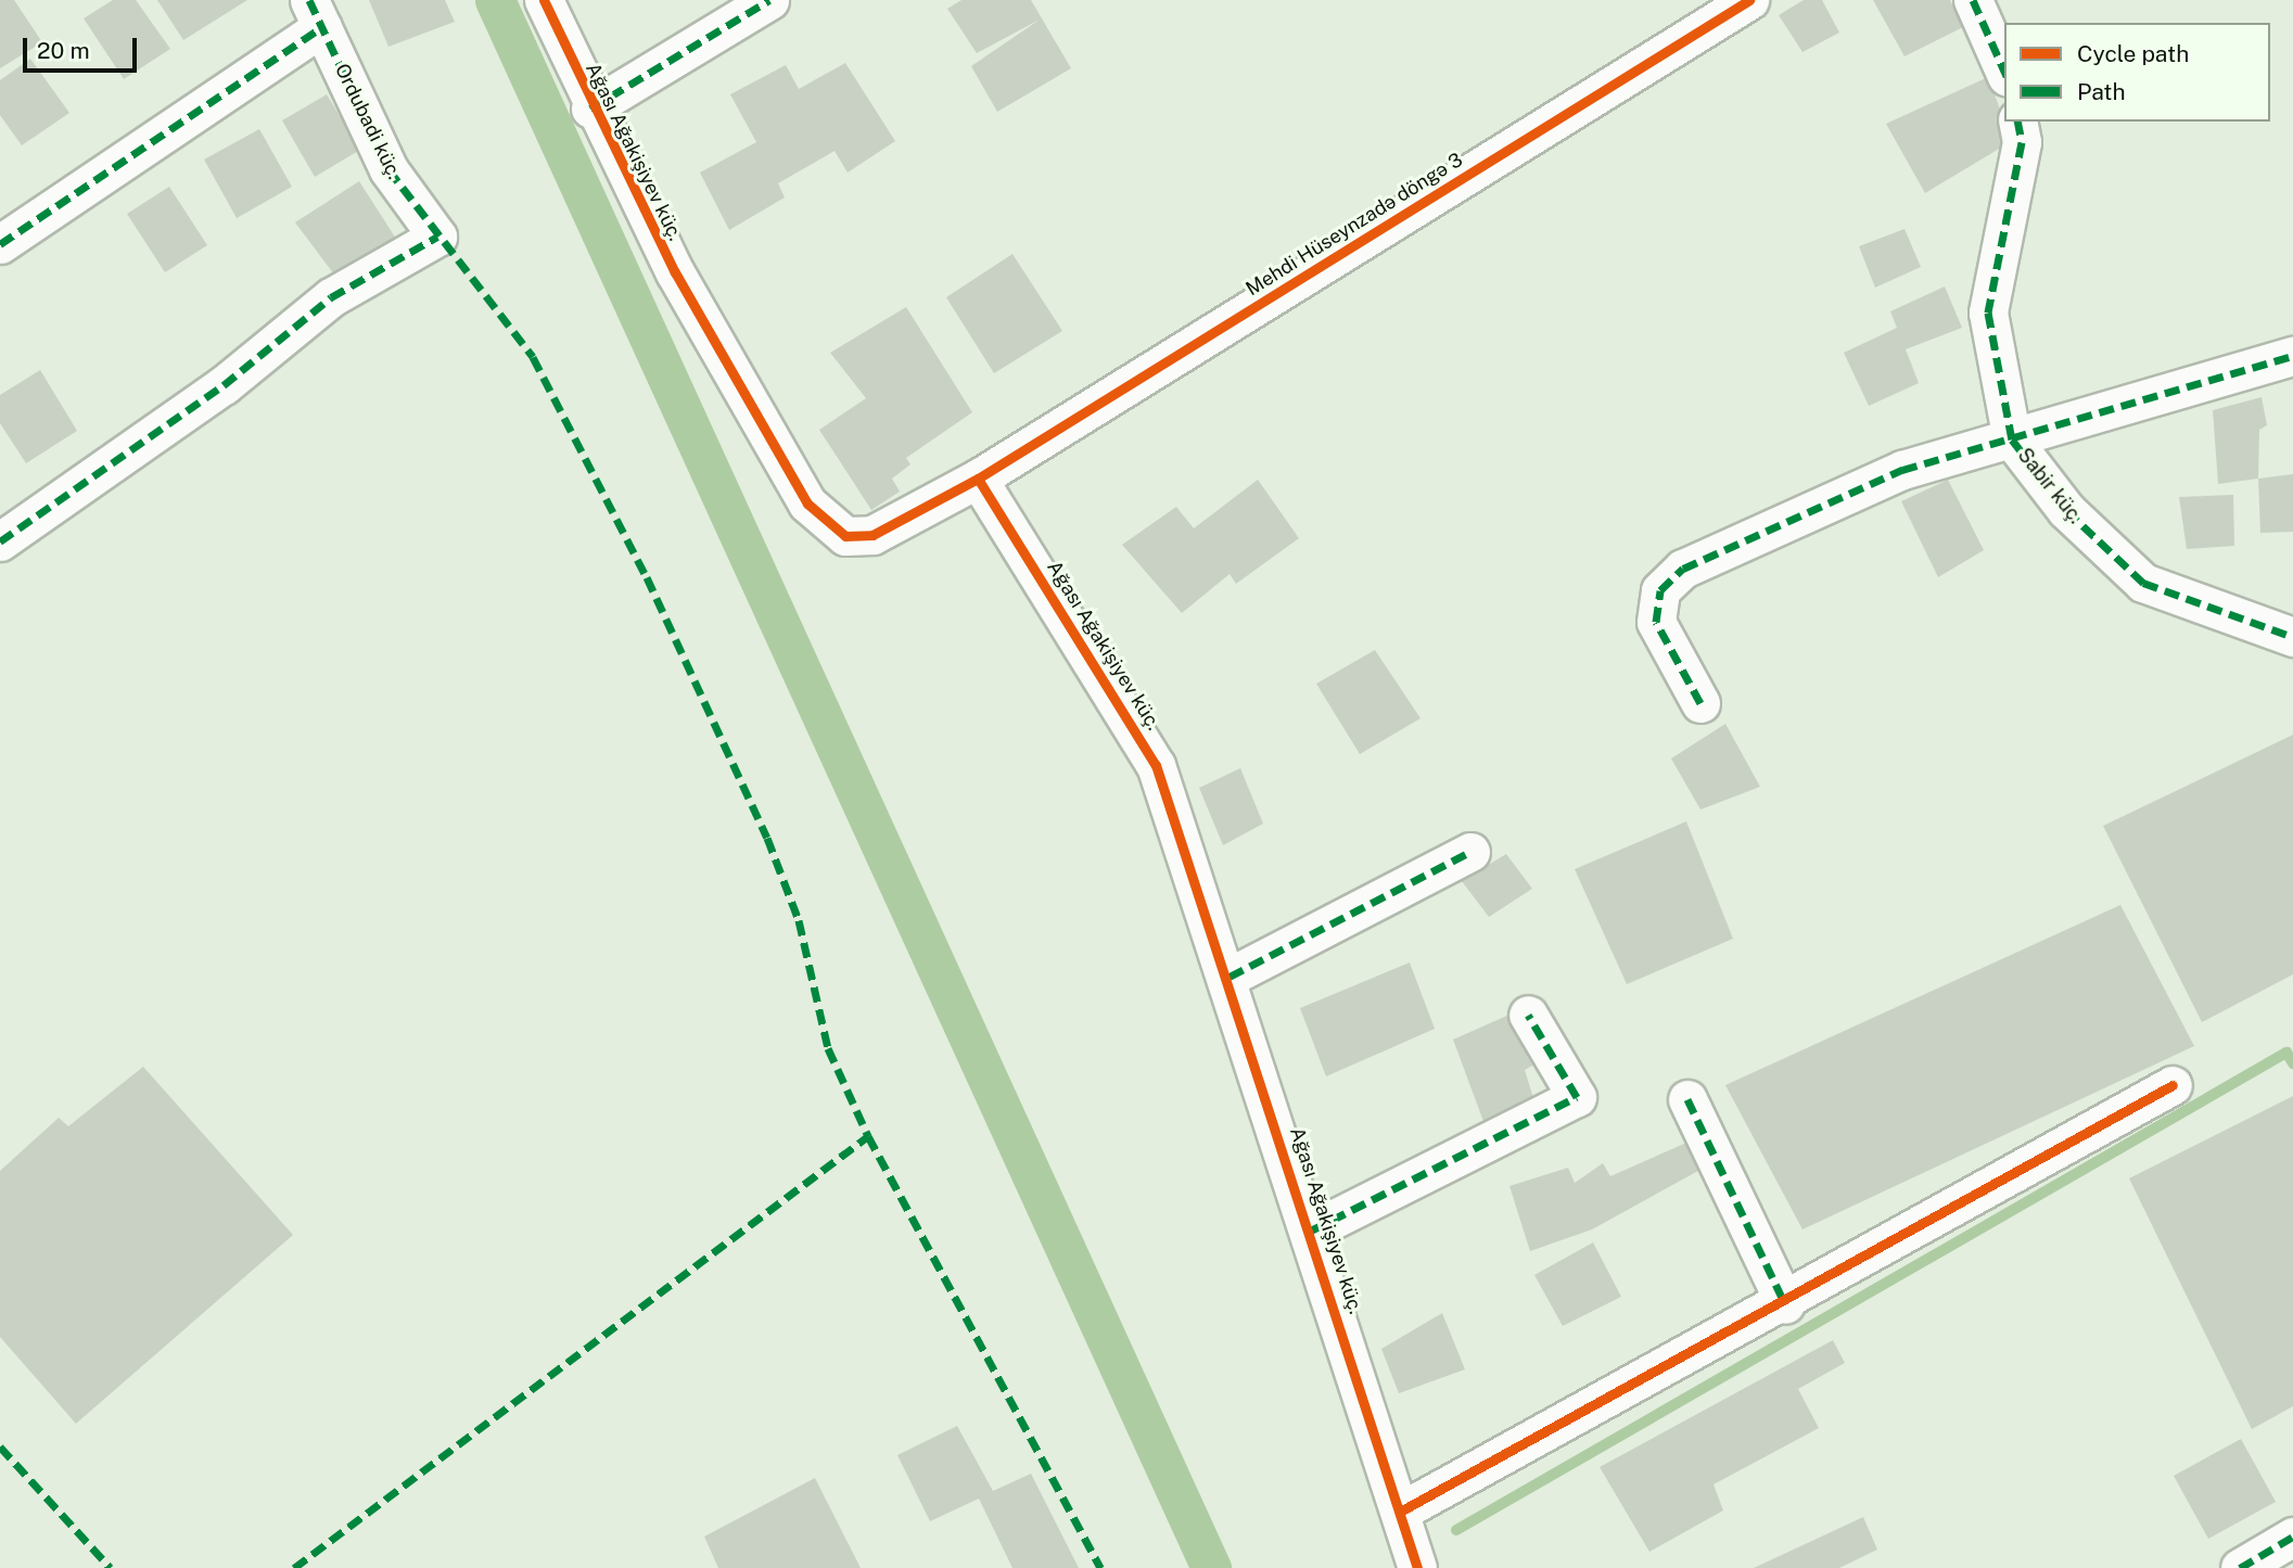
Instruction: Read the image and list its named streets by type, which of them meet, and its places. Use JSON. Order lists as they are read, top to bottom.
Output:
{
  "streets": {
    "street": [
      "Ordubadi küç.",
      "Ağası Ağakişiyev küç.",
      "Mehdi Hüseynzadə döngə 3",
      "Sabir küç."
    ]
  },
  "crossings": [
    ["Ağası Ağakişiyev küç.", "Mehdi Hüseynzadə döngə 3"]
  ],
  "legend": ["Cycle path", "Path"],
  "scale_bar": "20 m"
}
